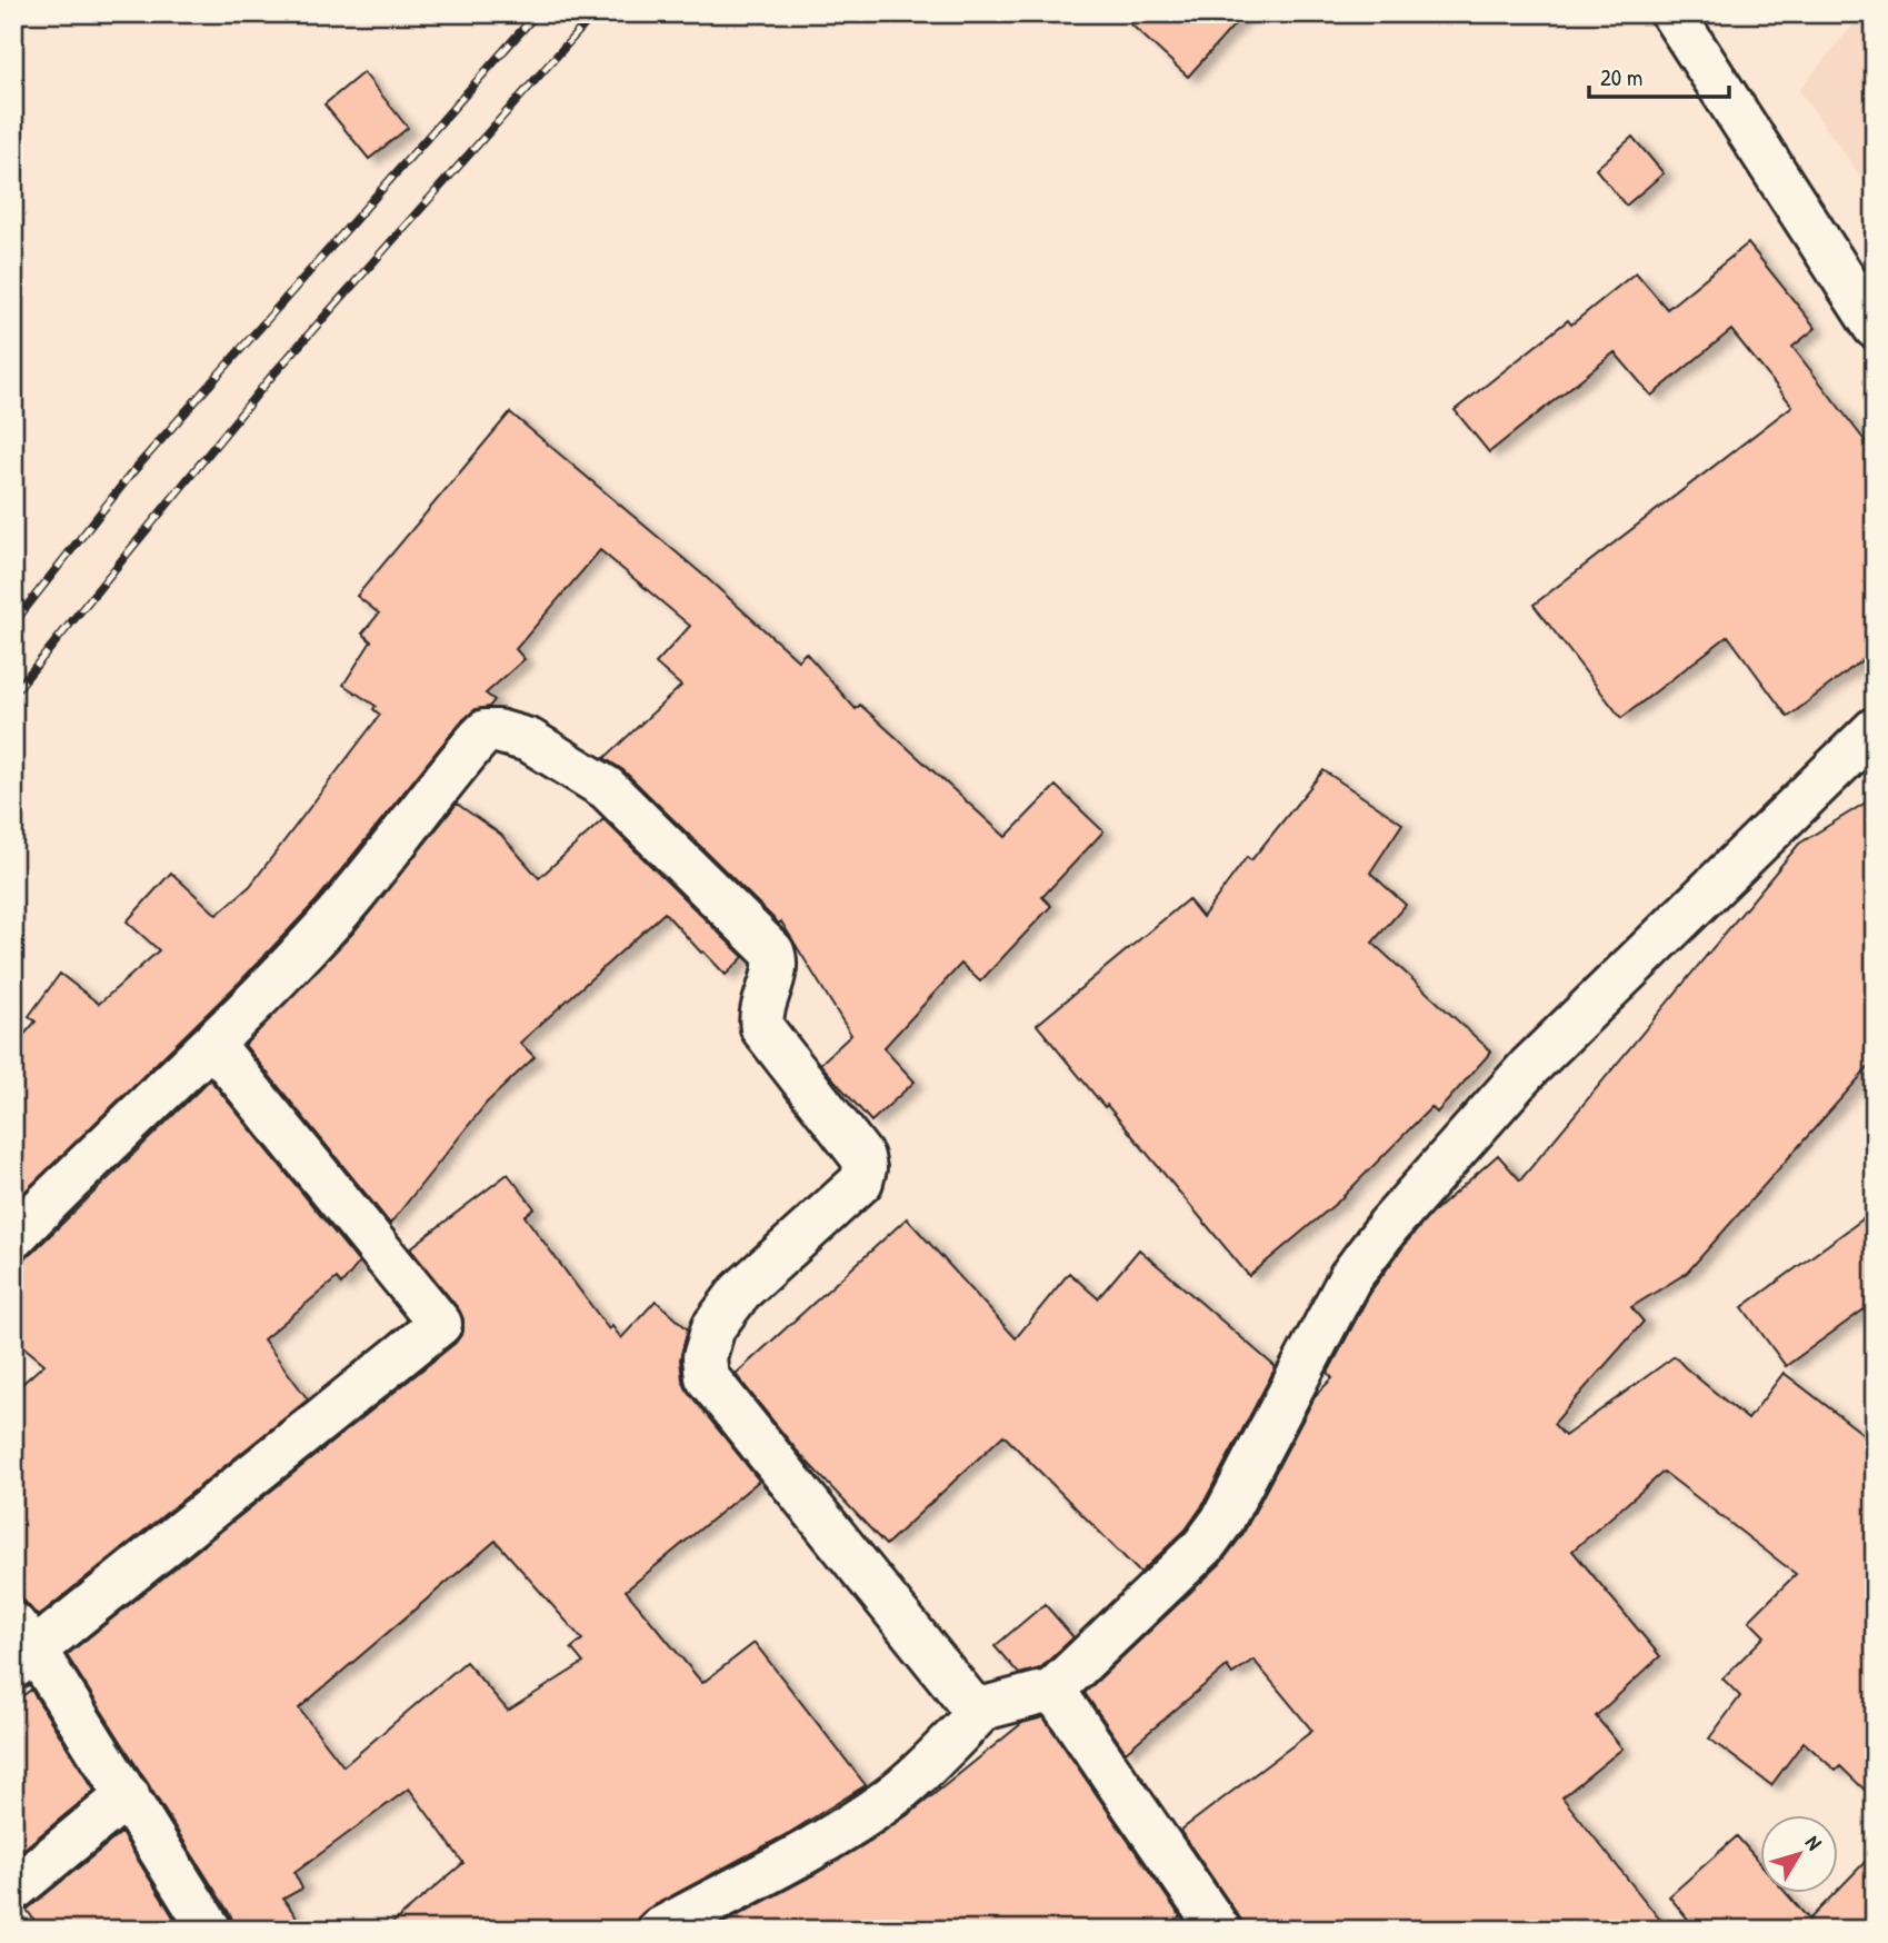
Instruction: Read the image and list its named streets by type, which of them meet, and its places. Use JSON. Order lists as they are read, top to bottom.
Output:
{
  "scale_bar": "20 m",
  "north": "top right"
}
